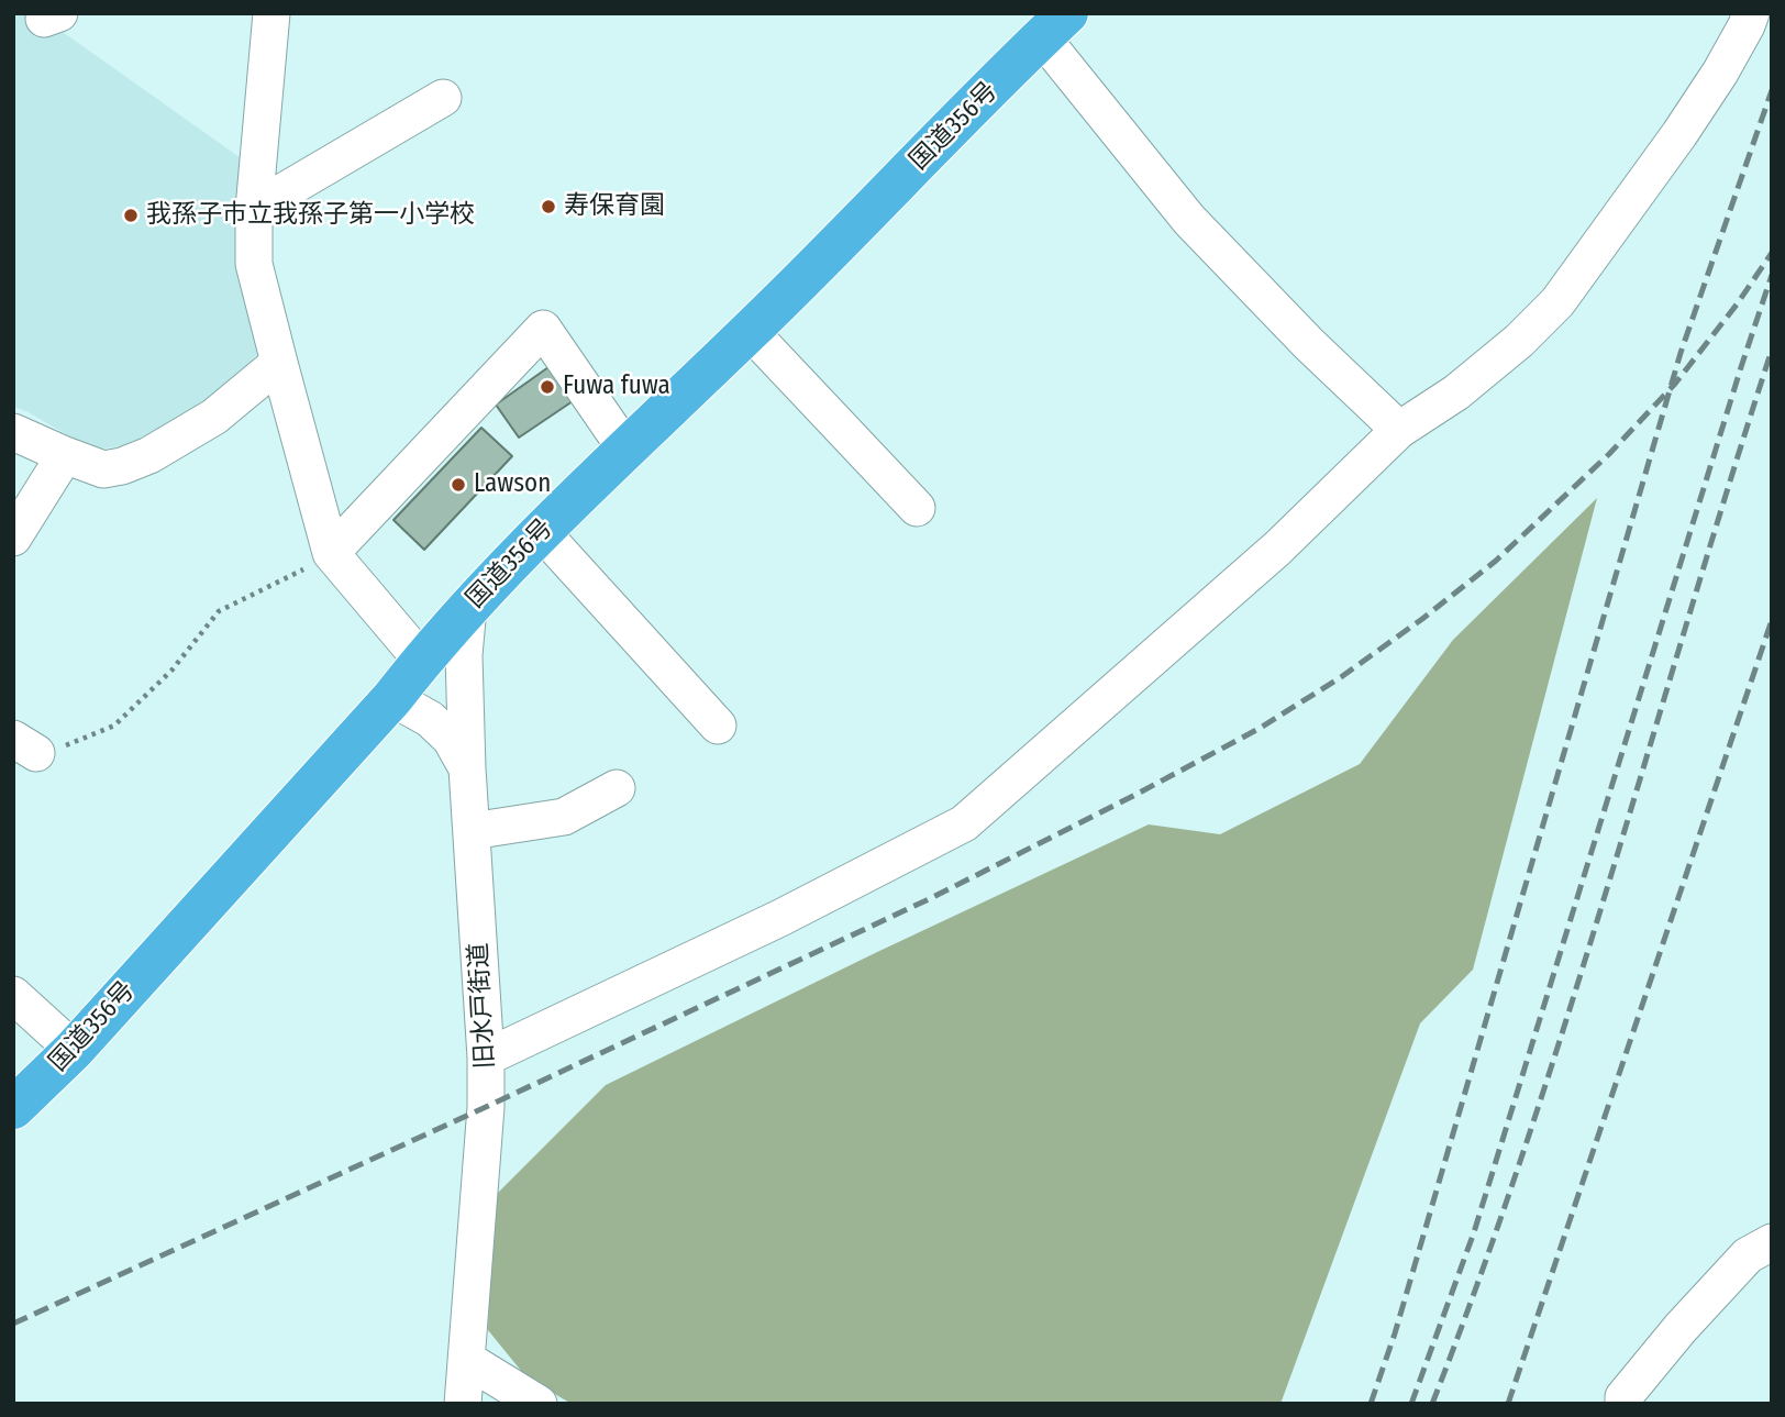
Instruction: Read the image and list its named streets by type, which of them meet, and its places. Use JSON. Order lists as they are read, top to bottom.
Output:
{
  "streets": {
    "highway": ["国道356号"],
    "street": ["旧水戸街道"]
  },
  "crossings": [
    ["国道356号", "旧水戸街道"]
  ],
  "places": [
    "寿保育園",
    "我孫子市立我孫子第一小学校",
    "Fuwa fuwa",
    "Lawson"
  ]
}
